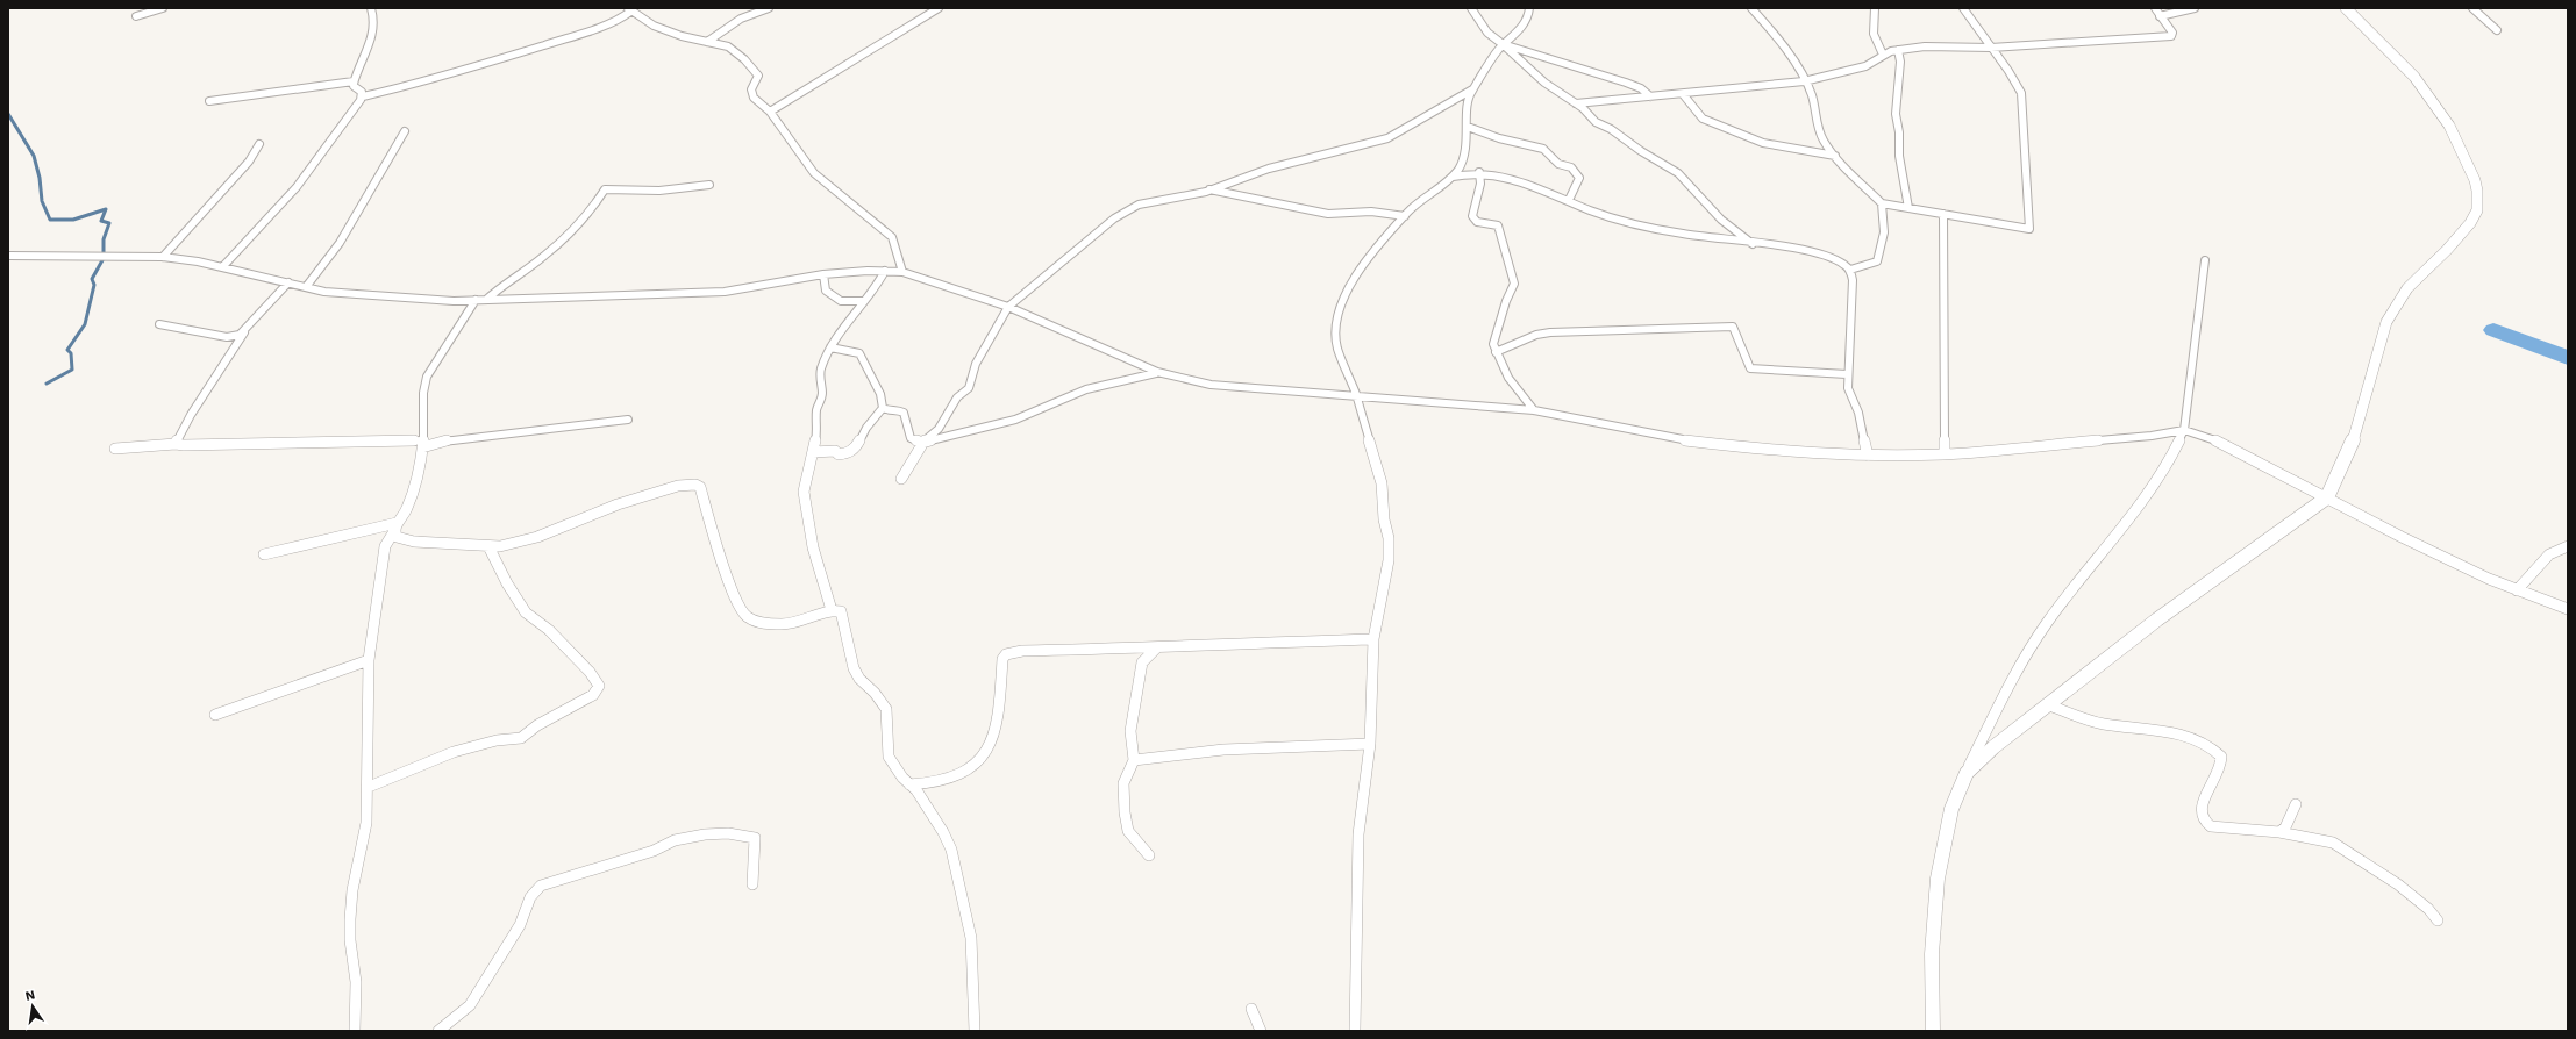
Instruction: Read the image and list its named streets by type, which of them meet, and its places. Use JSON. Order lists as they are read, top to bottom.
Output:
{
  "north": "top"
}
